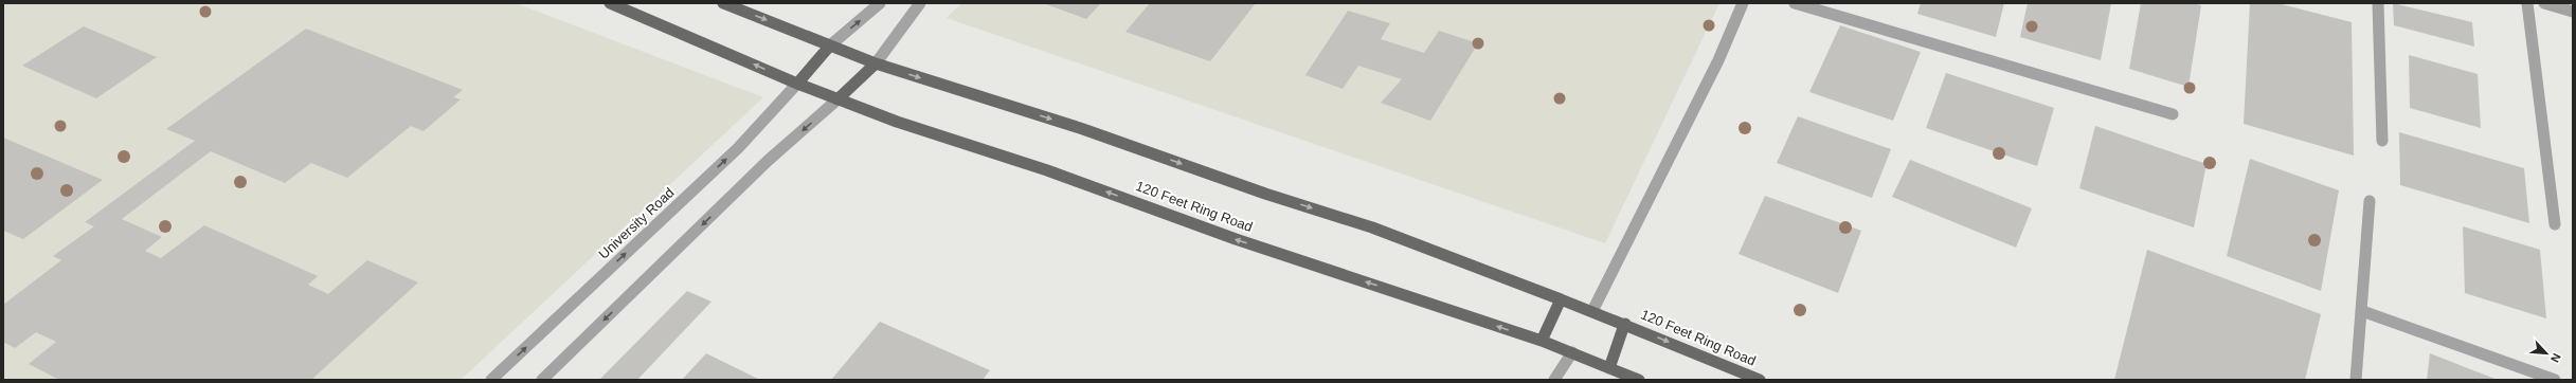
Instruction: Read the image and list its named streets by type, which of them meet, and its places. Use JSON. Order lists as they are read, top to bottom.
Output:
{
  "streets": {
    "main road": ["120 Feet Ring Road"],
    "street": ["University Road"]
  },
  "crossings": [
    ["120 Feet Ring Road", "University Road"]
  ],
  "north": "bottom right"
}
